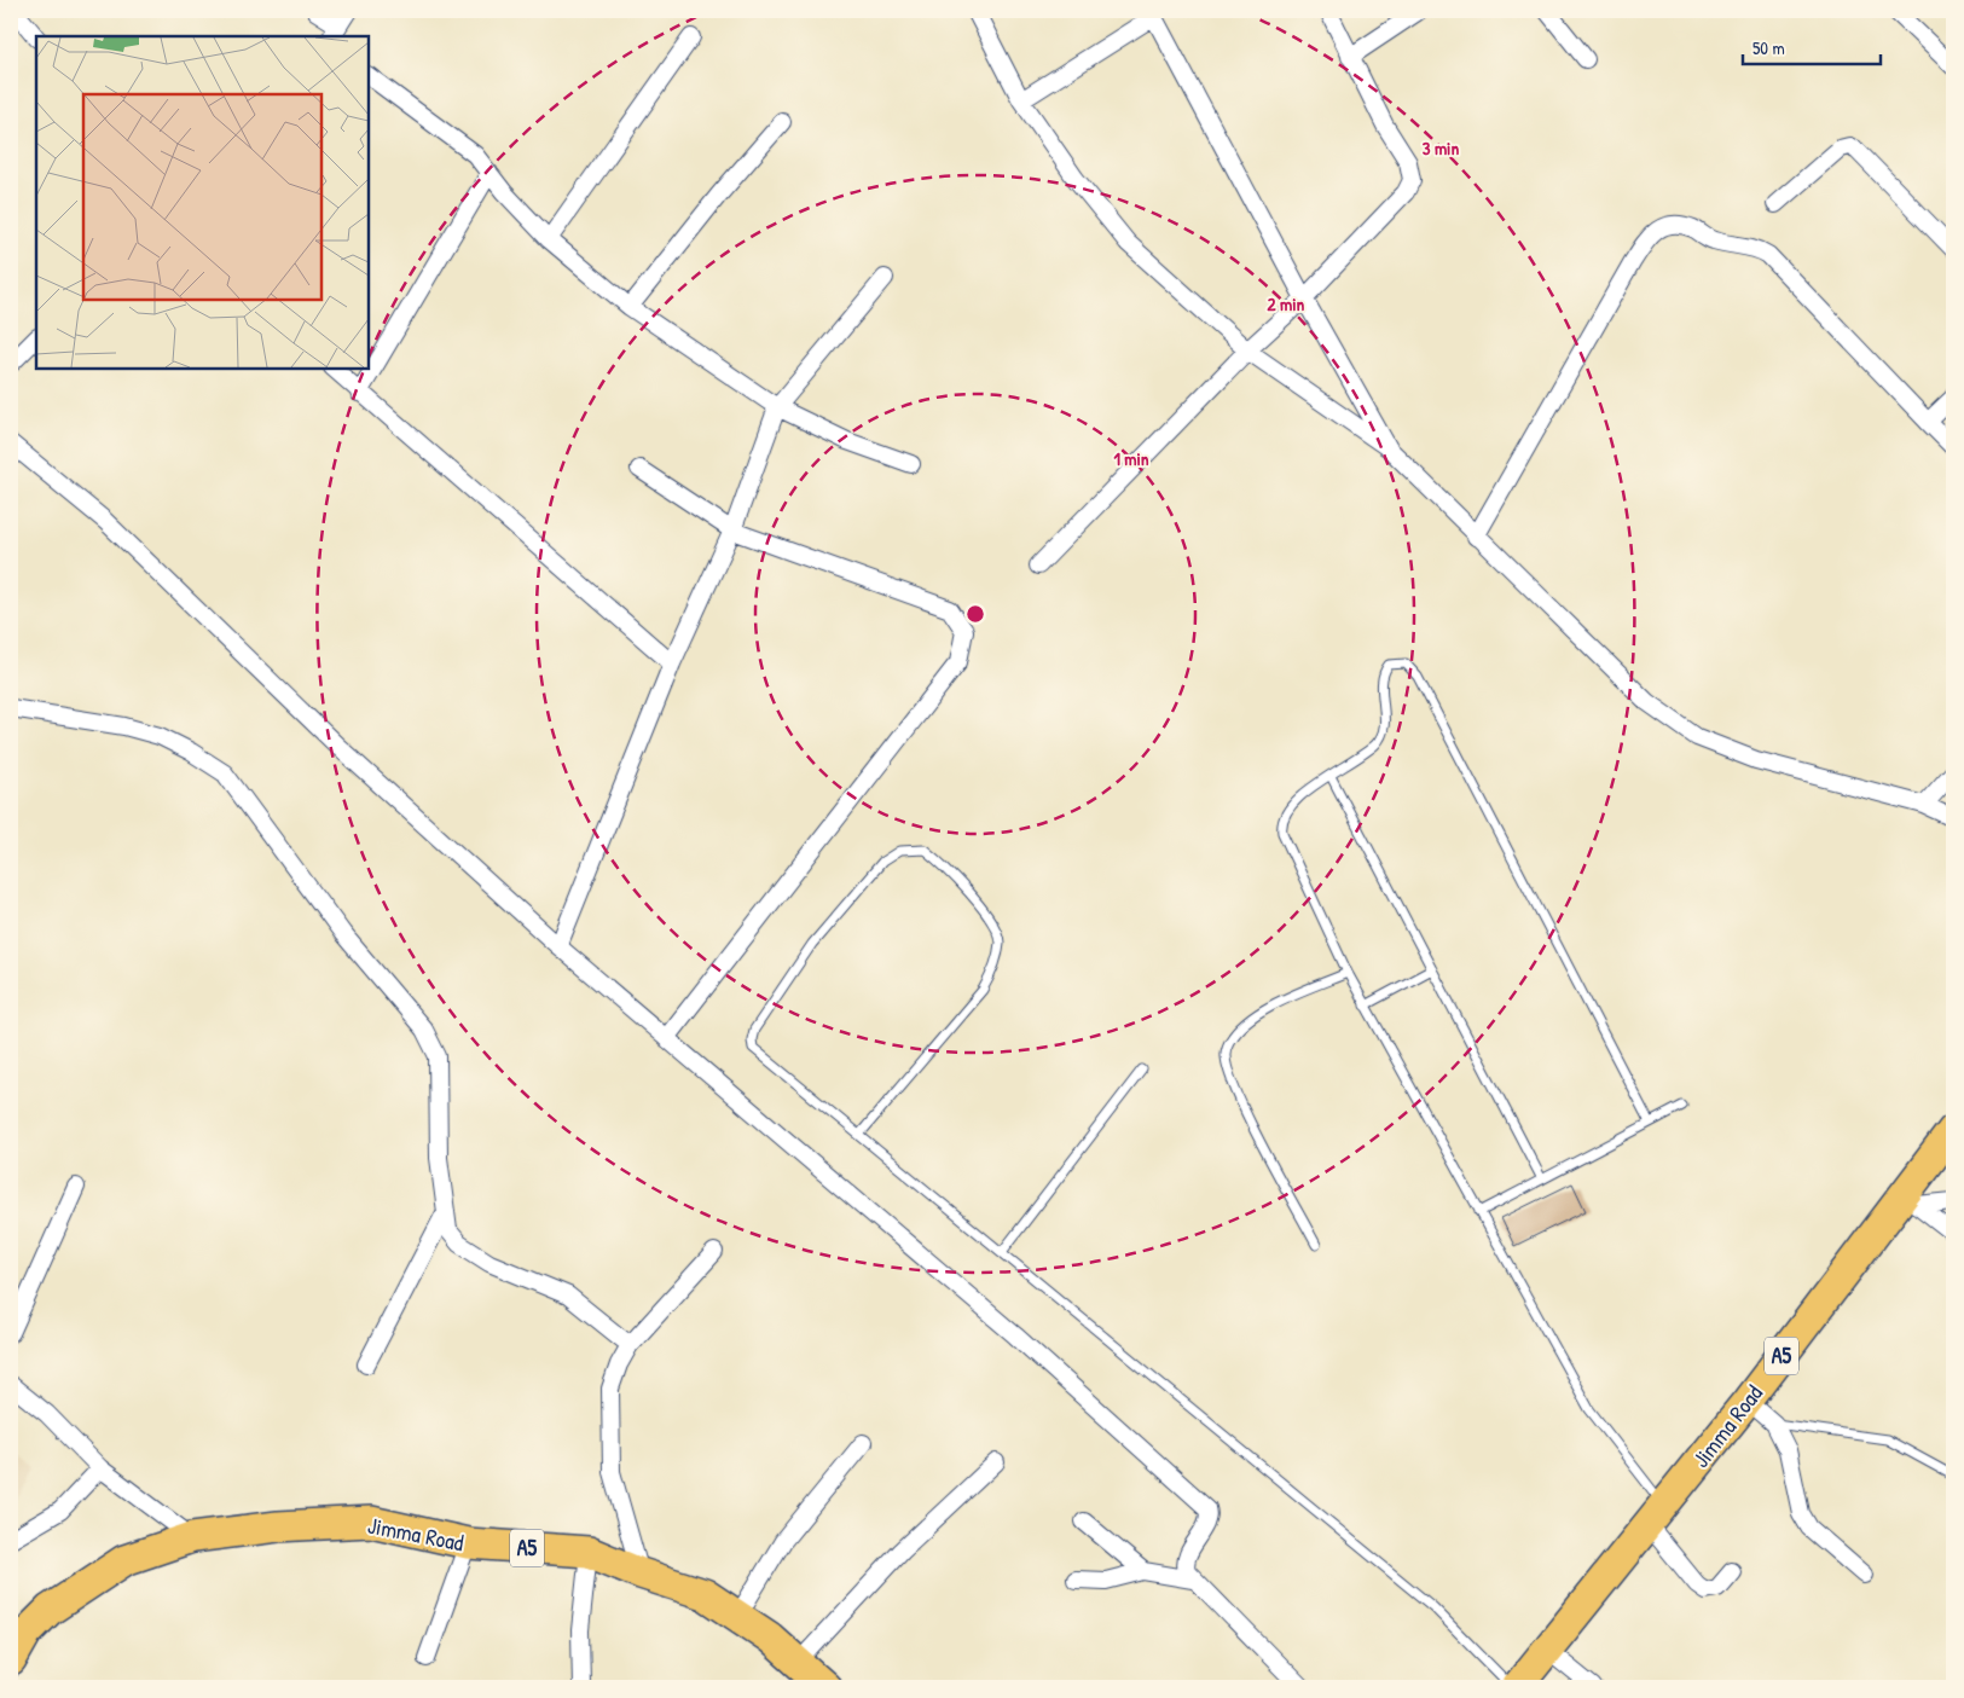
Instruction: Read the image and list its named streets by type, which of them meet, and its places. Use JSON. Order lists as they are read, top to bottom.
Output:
{
  "streets": {
    "highway": ["A5", "Jimma Road"]
  },
  "scale_bar": "50 m",
  "rings": ["3 min", "2 min", "1 min"]
}
